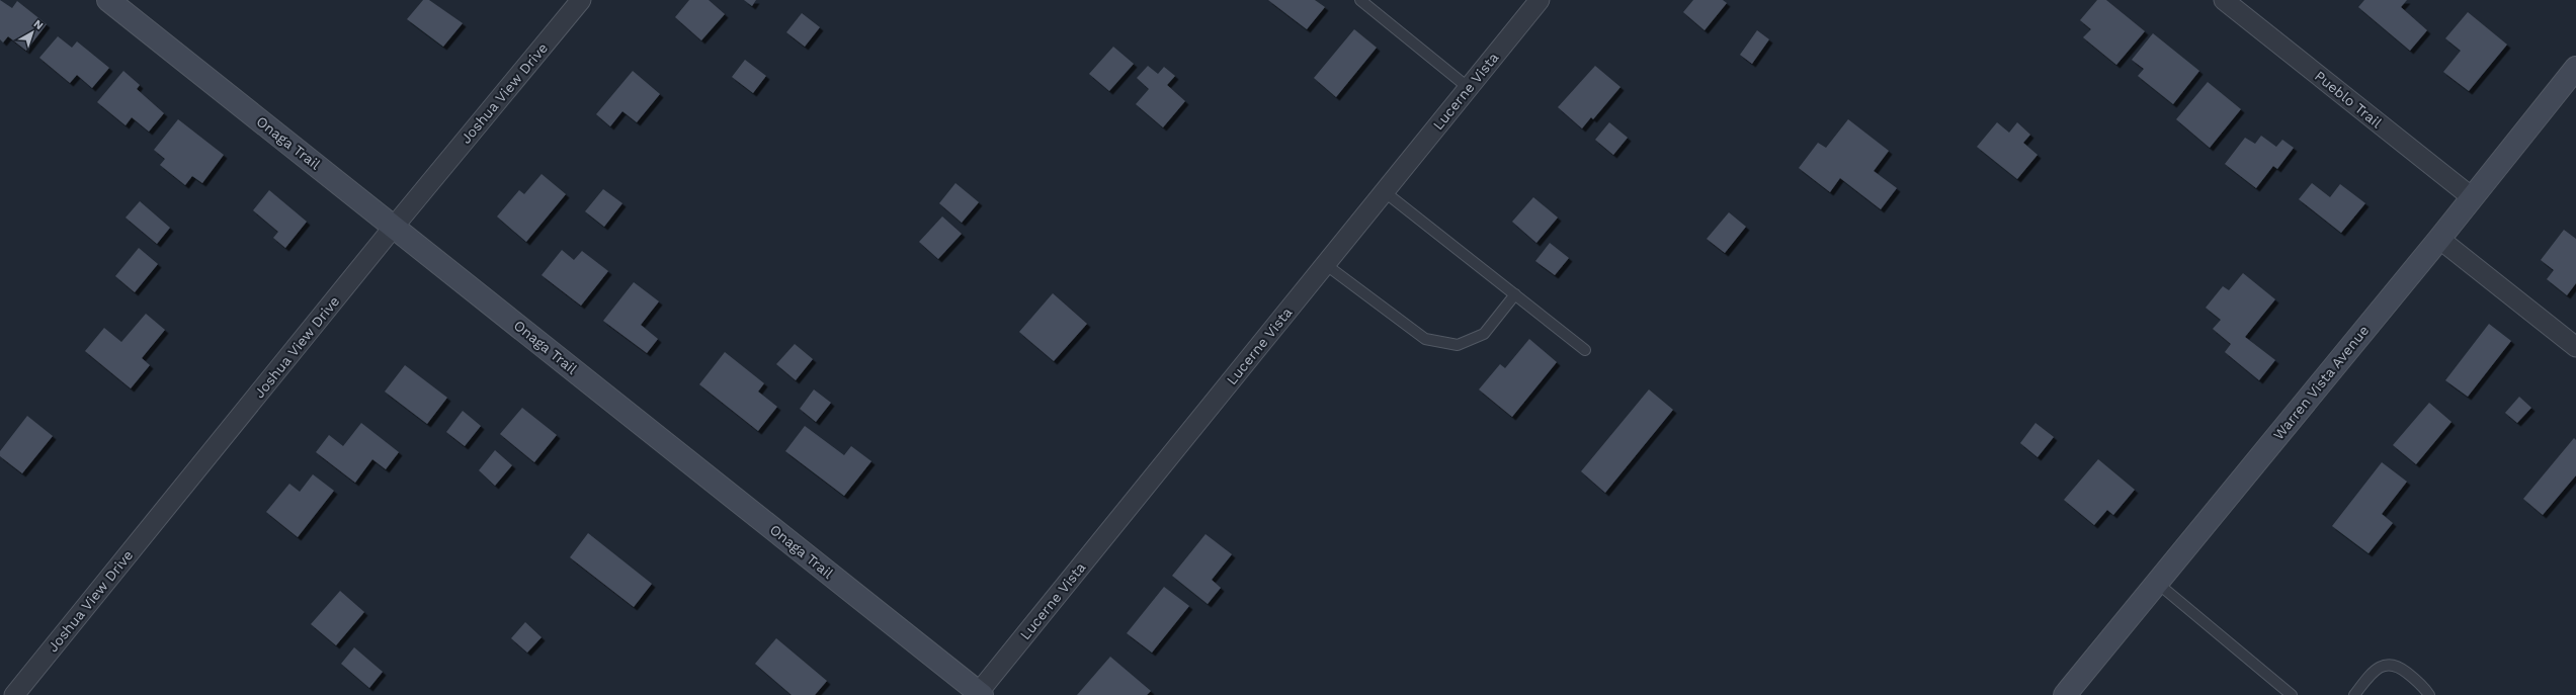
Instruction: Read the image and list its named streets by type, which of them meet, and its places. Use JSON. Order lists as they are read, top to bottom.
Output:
{
  "streets": {
    "street": [
      "Lucerne Vista",
      "Joshua View Drive",
      "Pueblo Trail",
      "Onaga Trail",
      "Warren Vista Avenue"
    ]
  },
  "crossings": [
    ["Lucerne Vista", "Onaga Trail"],
    ["Joshua View Drive", "Onaga Trail"],
    ["Pueblo Trail", "Warren Vista Avenue"]
  ],
  "north": "top right"
}
